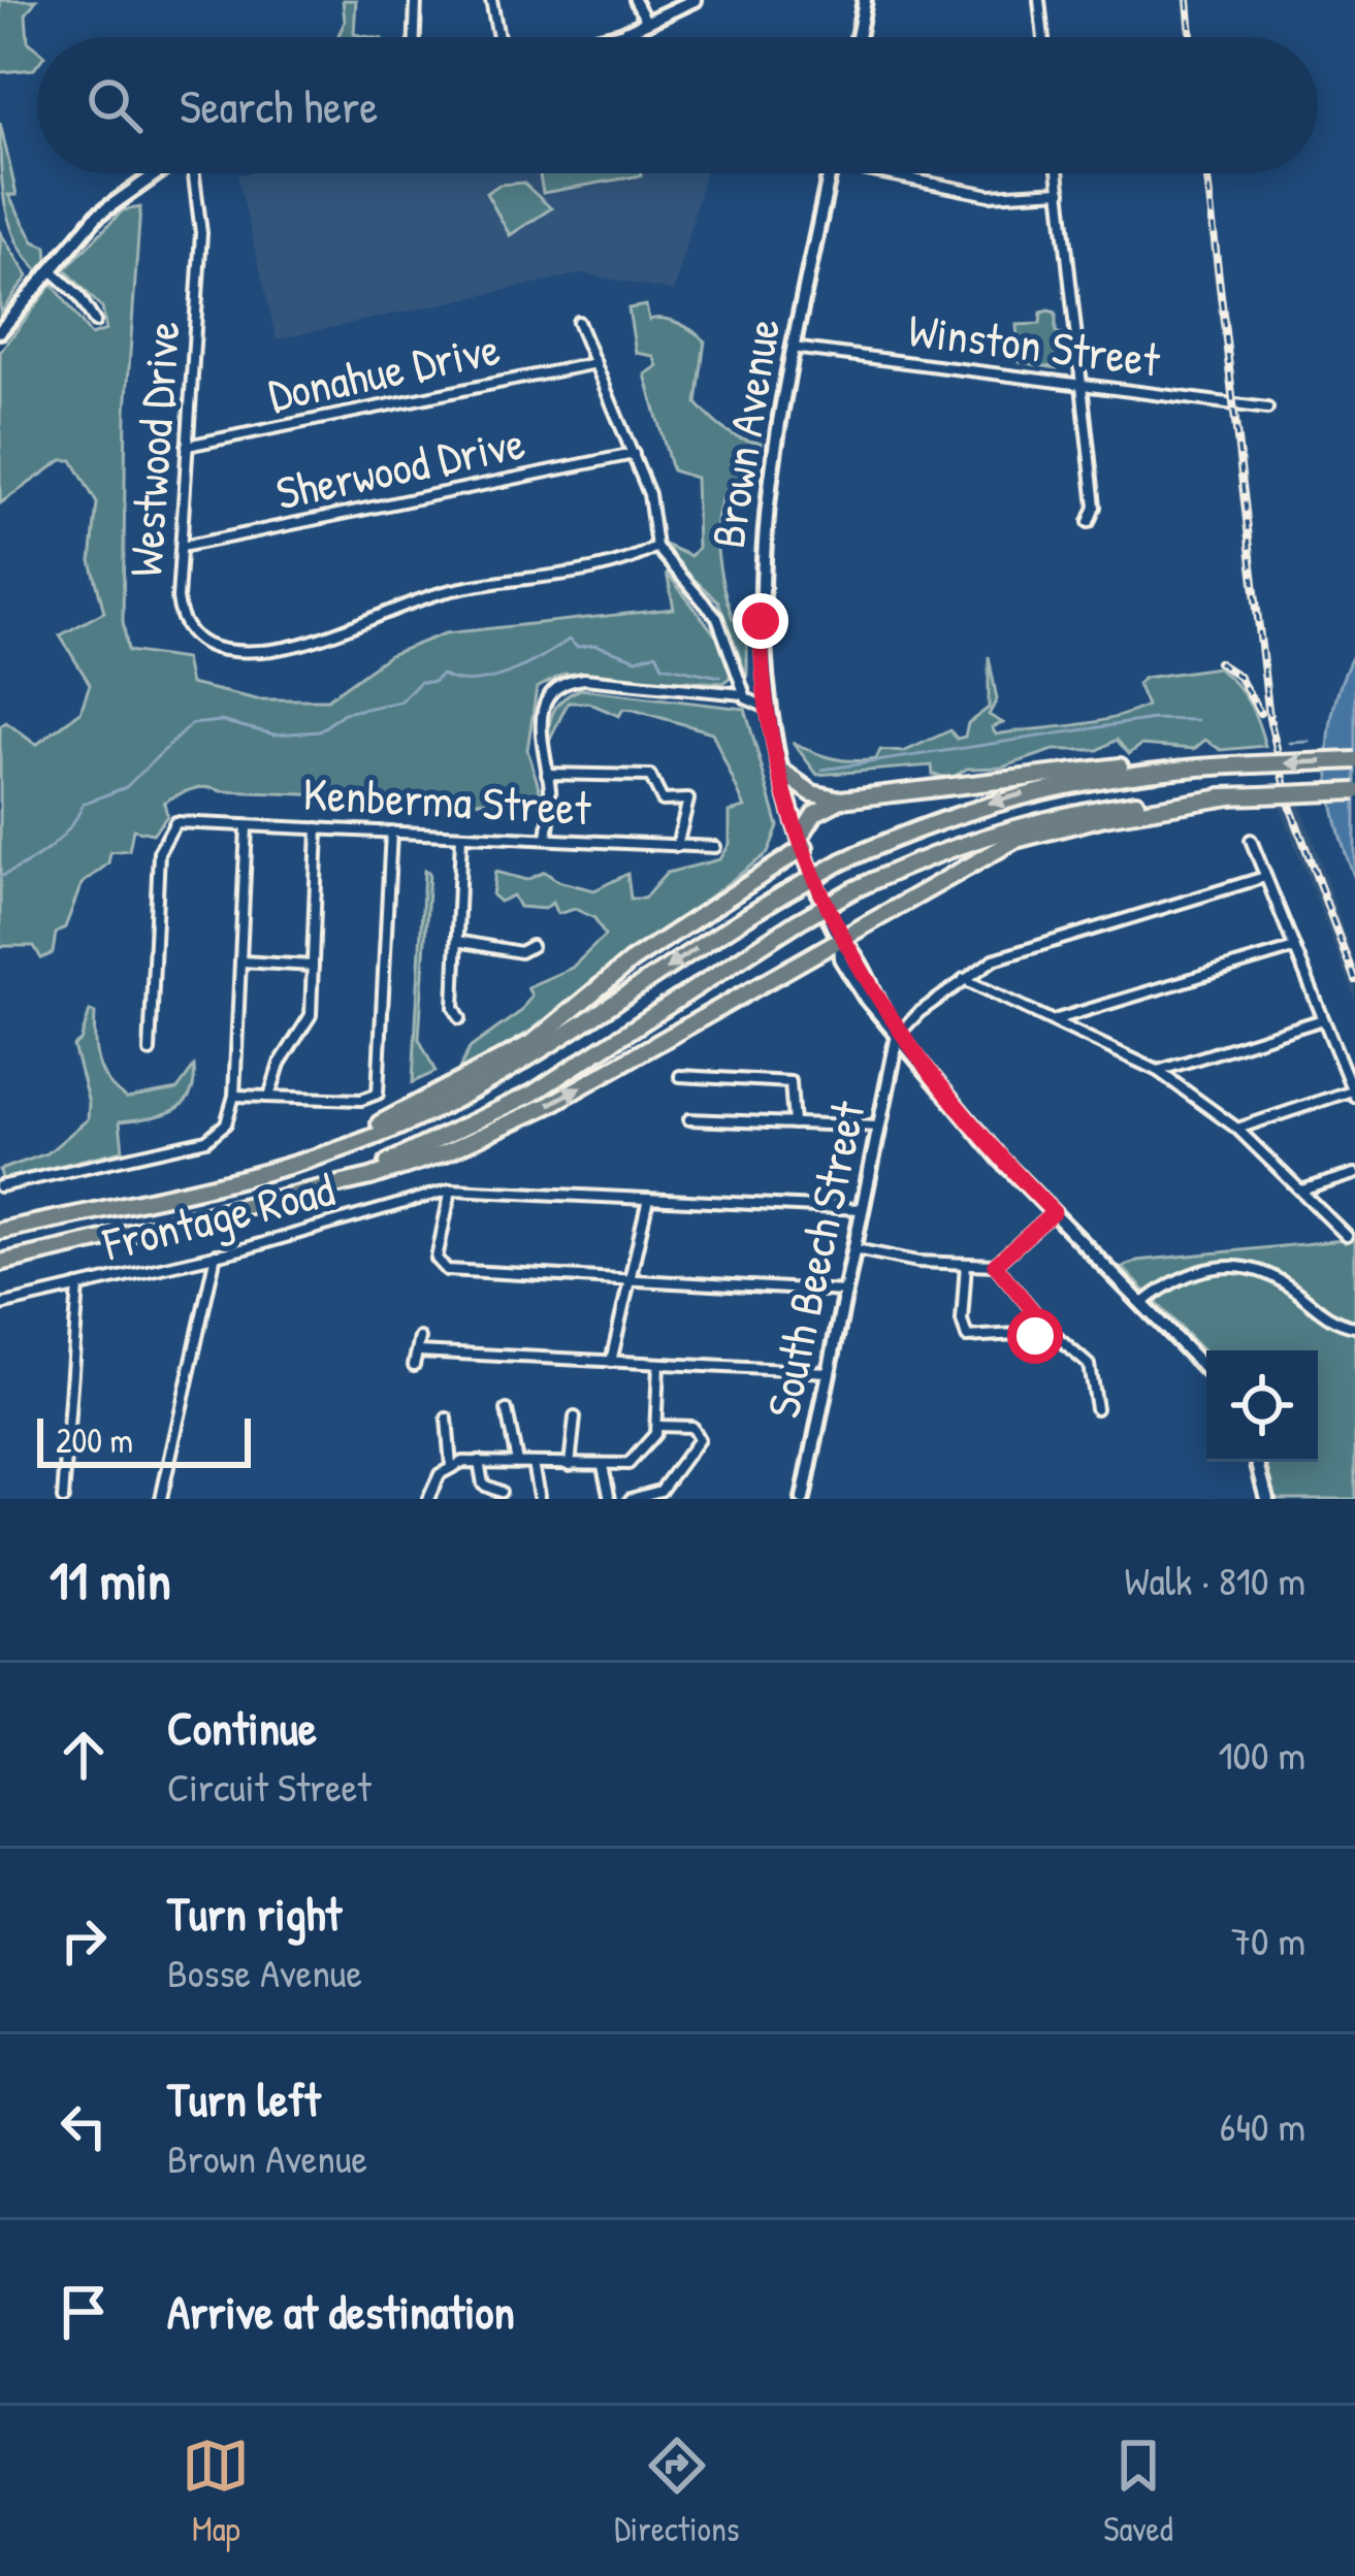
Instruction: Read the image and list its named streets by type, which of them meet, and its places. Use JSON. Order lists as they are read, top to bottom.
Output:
{
  "streets": {
    "main road": ["Brown Avenue", "South Beech Street"],
    "street": [
      "Winston Street",
      "Donahue Drive",
      "Westwood Drive",
      "Sherwood Drive",
      "Kenberma Street",
      "Frontage Road"
    ]
  },
  "crossings": [
    ["Winston Street", "Brown Avenue"],
    ["Donahue Drive", "Westwood Drive"],
    ["Brown Avenue", "South Beech Street"],
    ["Westwood Drive", "Sherwood Drive"],
    ["Frontage Road", "South Beech Street"]
  ],
  "scale_bar": "200 m",
  "page": {
    "search": "Search here",
    "scale": "200 m",
    "heading": ["11 min", "Walk · 810 m"],
    "list": [
      ["Continue", "Circuit Street", "100 m"],
      ["Turn right", "Bosse Avenue", "70 m"],
      ["Turn left", "Brown Avenue", "640 m"],
      "Arrive at destination"
    ],
    "nav": ["Map", "Directions", "Saved"]
  }
}
